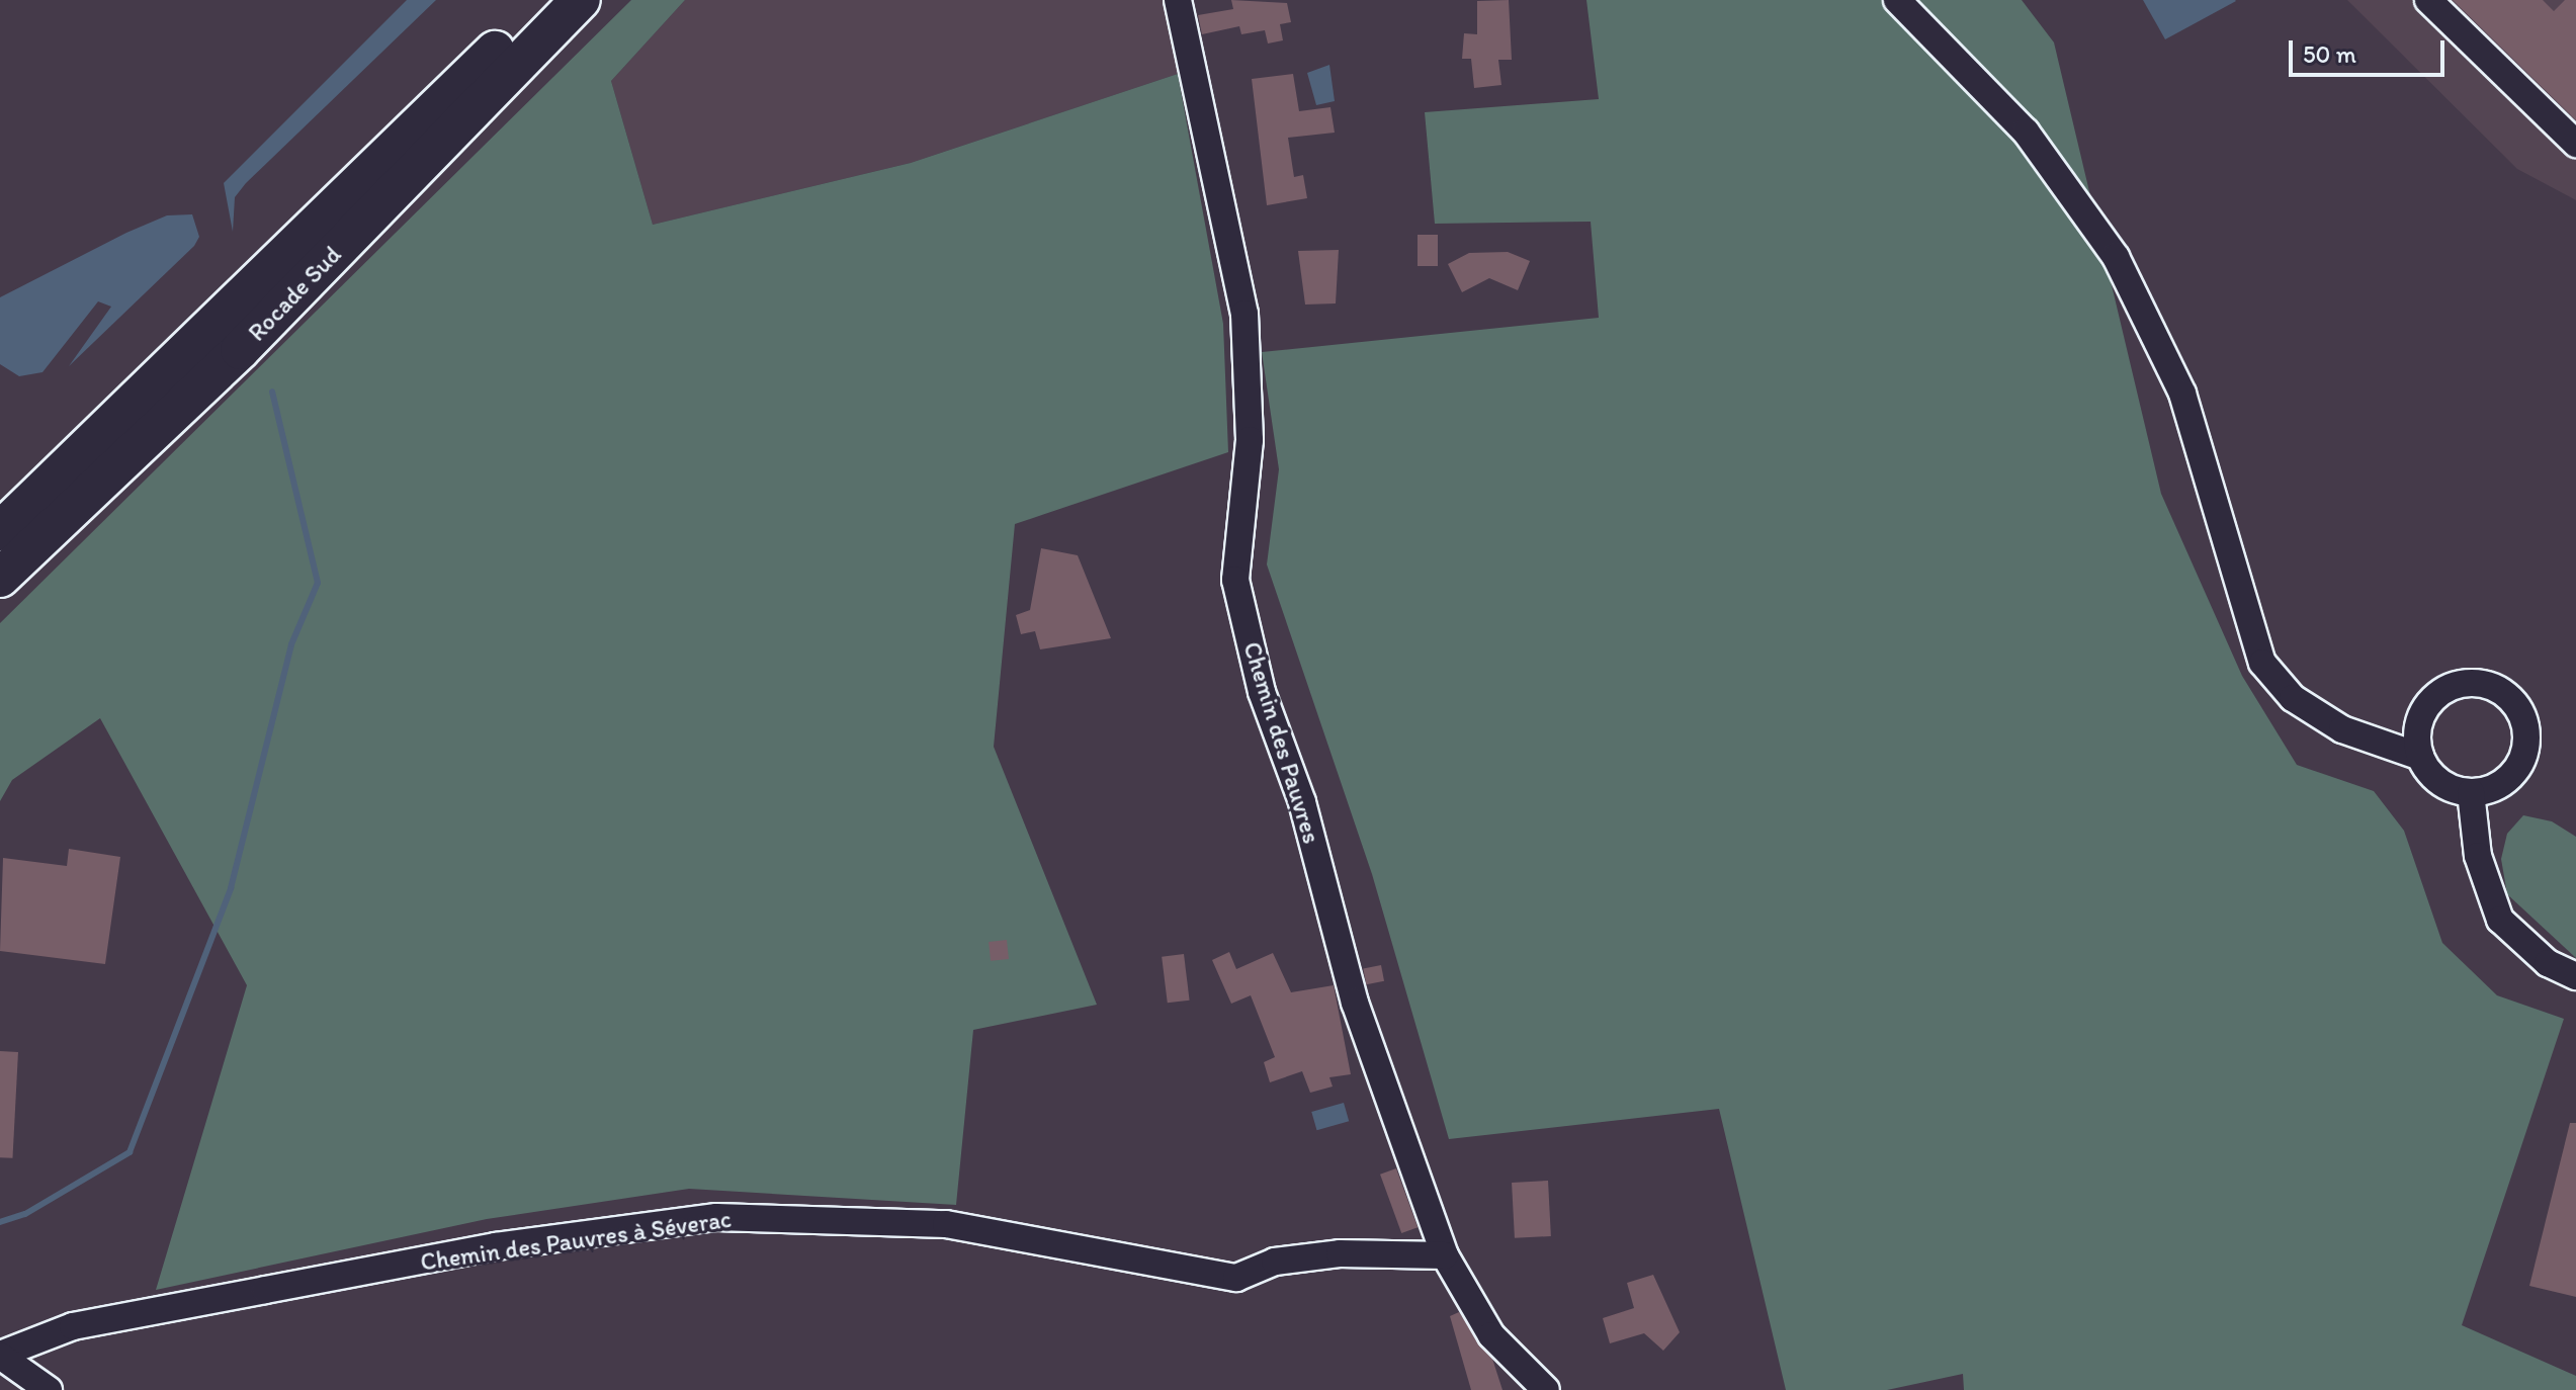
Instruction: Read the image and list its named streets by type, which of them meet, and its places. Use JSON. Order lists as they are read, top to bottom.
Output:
{
  "streets": {
    "highway": ["Rocade Sud"],
    "street": ["Chemin des Pauvres", "Chemin des Pauvres à Séverac"]
  },
  "crossings": [
    ["Chemin des Pauvres", "Chemin des Pauvres à Séverac"]
  ],
  "scale_bar": "50 m"
}
